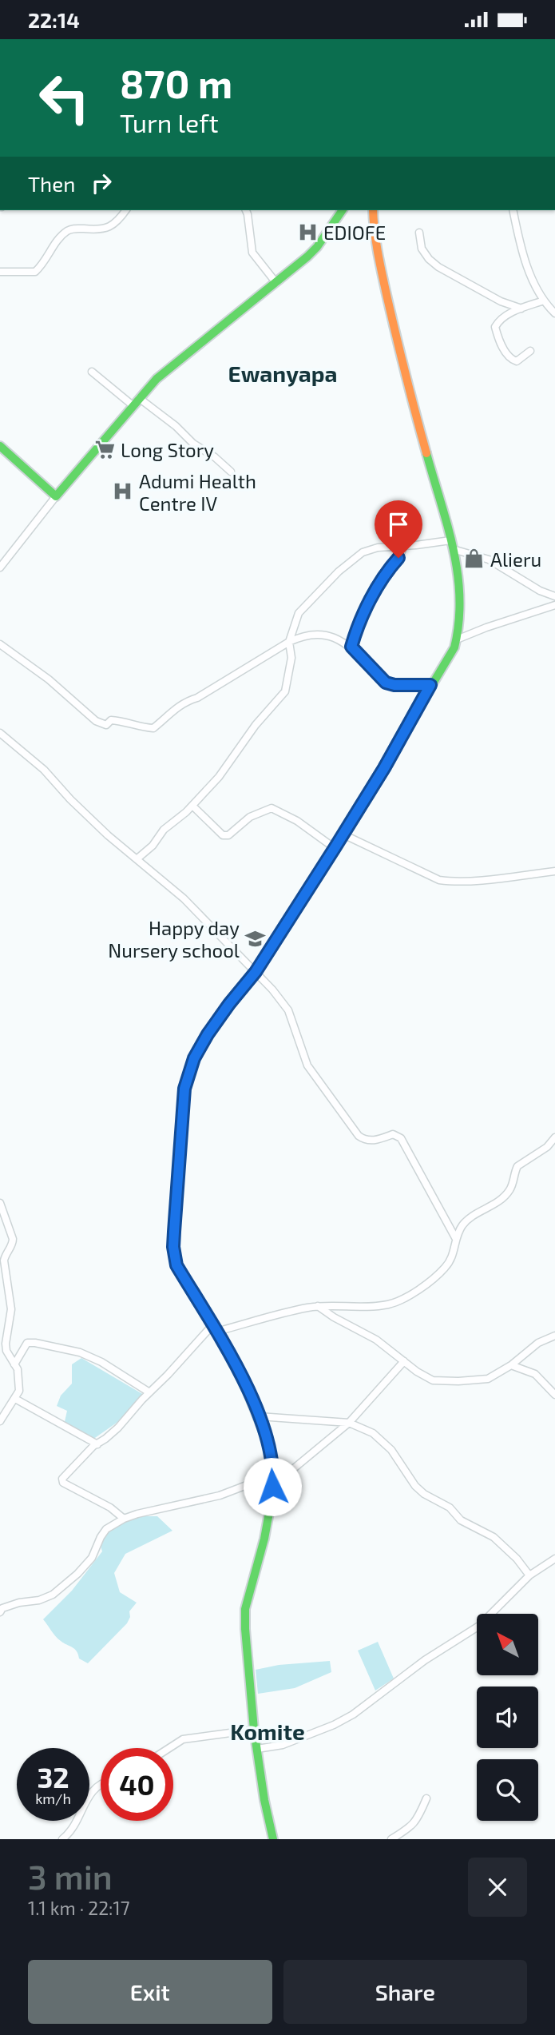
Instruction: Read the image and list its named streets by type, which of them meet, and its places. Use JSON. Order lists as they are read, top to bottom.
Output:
{
  "districts": ["Ewanyapa", "Komite"],
  "places": {
    "hospital": ["EDIOFE", "Adumi Health Centre IV"],
    "supermarket": ["Long Story"],
    "shop": ["Alieru"],
    "school or university": ["Happy day Nursery school"]
  },
  "north": "top left",
  "page": {
    "status": "22:14",
    "turn": ["870 m", "Turn left"],
    "then": "Then",
    "speed": "32 km/h",
    "limit": "40",
    "heading": ["3 min", "1.1 km · 22:17"],
    "buttons": ["Exit", "Share"]
  }
}
